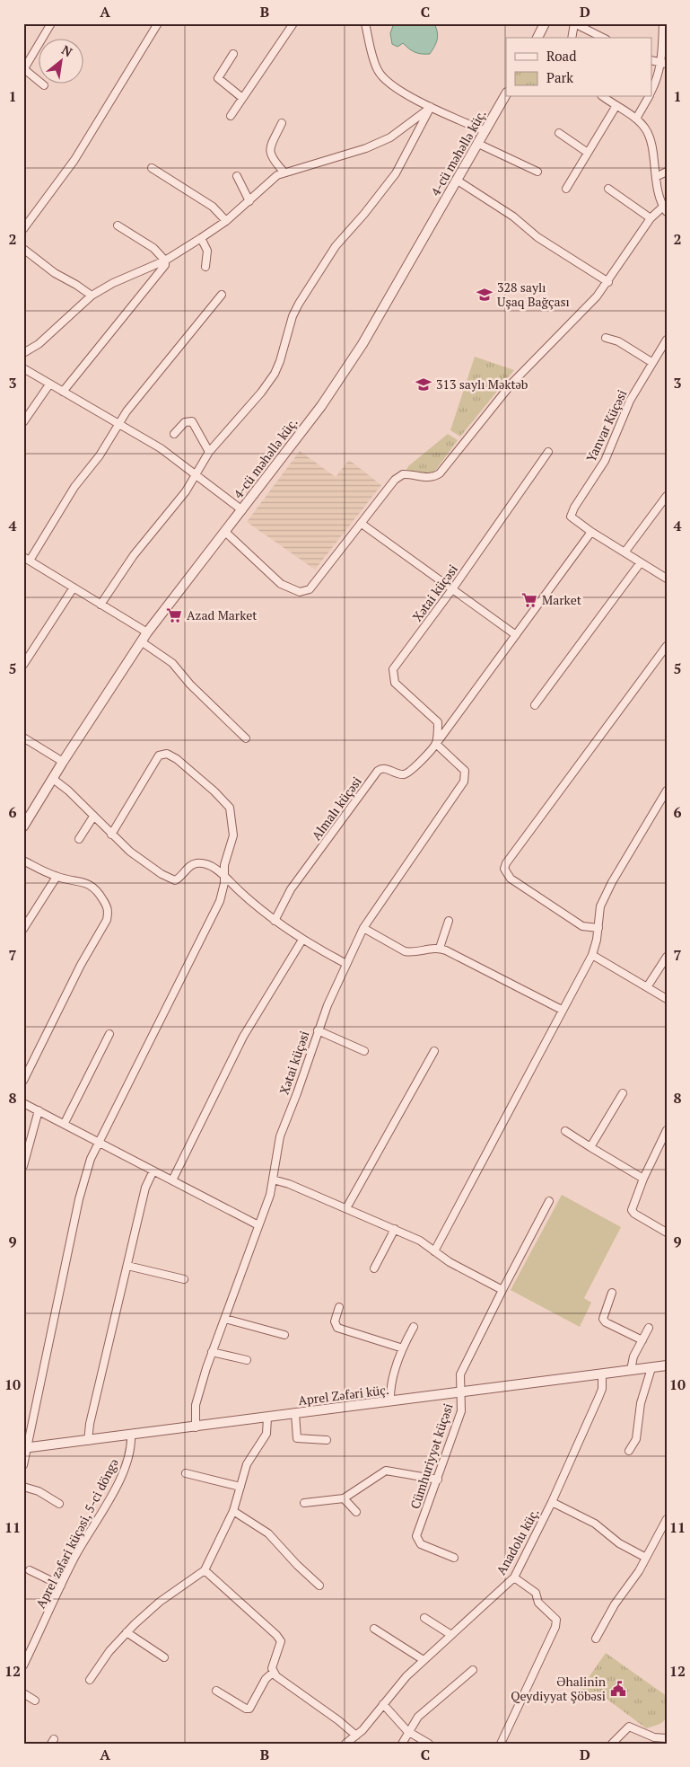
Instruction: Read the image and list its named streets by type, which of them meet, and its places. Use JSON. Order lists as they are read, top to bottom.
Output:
{
  "streets": {
    "street": [
      "4-cü məhəllə küç.",
      "Yanvar Küçəsi",
      "Xətai küçəsi",
      "Almalı küçəsi",
      "Aprel Zəfəri küç.",
      "Cümhuriyyət küçəsi",
      "Aprel zəfəri küçəsi, 5-ci döngə",
      "Anadolu küç."
    ]
  },
  "crossings": [
    ["Xətai küçəsi", "Almalı küçəsi"],
    ["Xətai küçəsi", "Aprel Zəfəri küç."],
    ["Aprel Zəfəri küç.", "Cümhuriyyət küçəsi"],
    ["Aprel Zəfəri küç.", "Aprel zəfəri küçəsi, 5-ci döngə"],
    ["Aprel Zəfəri küç.", "Anadolu küç."]
  ],
  "places": {
    "school or university": ["328 saylı Uşaq Bağçası", "313 saylı Məktəb"],
    "supermarket": ["Market", "Azad Market"],
    "public building": ["Əhalinin Qeydiyyat Şöbəsi"]
  },
  "legend": ["Road", "Park"],
  "north": "top right",
  "grid": {
    "columns": [
      "A",
      "B",
      "C",
      "D"
    ],
    "rows": [
      "1",
      "2",
      "3",
      "4",
      "5",
      "6",
      "7",
      "8",
      "9",
      "10",
      "11",
      "12"
    ]
  }
}
